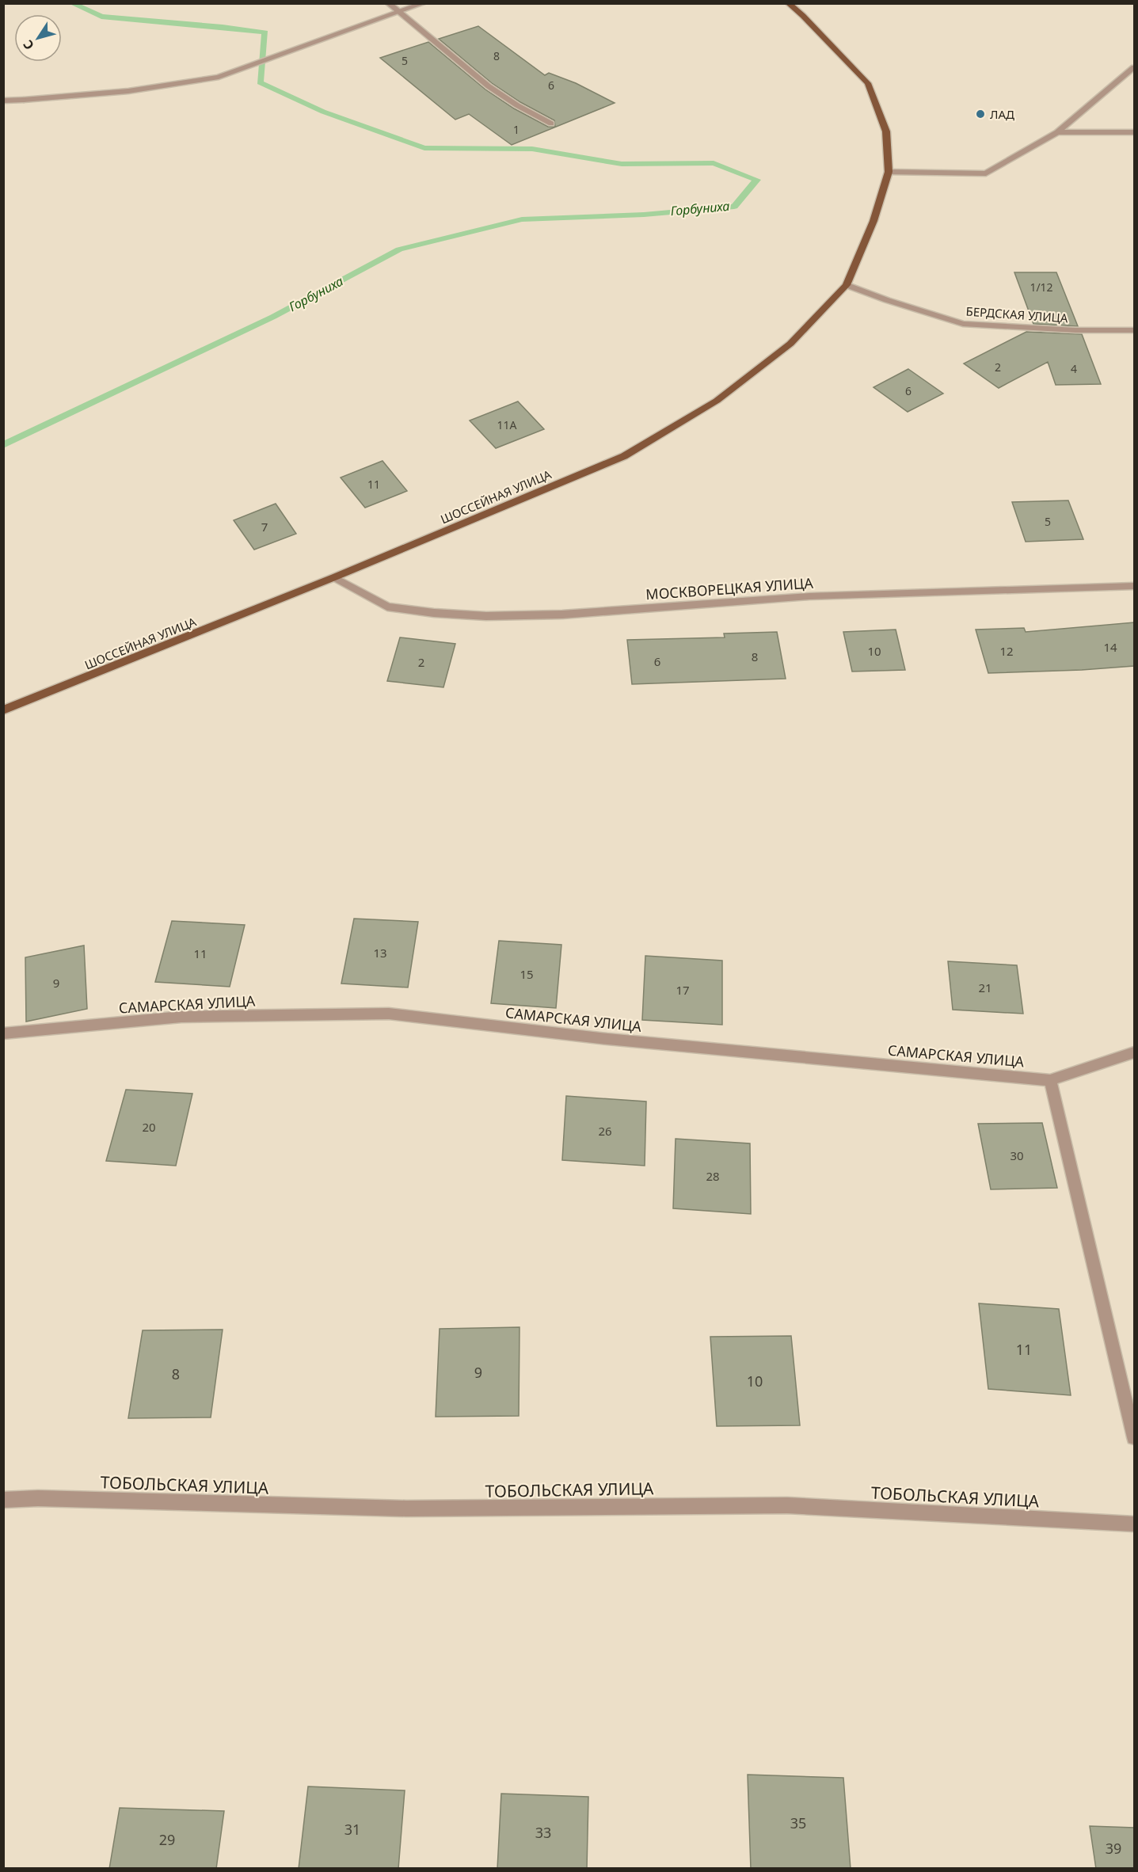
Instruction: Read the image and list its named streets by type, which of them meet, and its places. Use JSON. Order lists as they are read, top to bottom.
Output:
{
  "streets": {
    "main road": ["ШОССЕЙНАЯ УЛИЦА"],
    "street": [
      "БЕРДСКАЯ УЛИЦА",
      "МОСКВОРЕЦКАЯ УЛИЦА",
      "САМАРСКАЯ УЛИЦА",
      "ТОБОЛЬСКАЯ УЛИЦА"
    ]
  },
  "crossings": [
    ["БЕРДСКАЯ УЛИЦА", "ШОССЕЙНАЯ УЛИЦА"],
    ["ШОССЕЙНАЯ УЛИЦА", "МОСКВОРЕЦКАЯ УЛИЦА"]
  ],
  "water": ["Горбуниха"],
  "places": ["ЛАД"],
  "house_numbers": [
    "8",
    "5",
    "6",
    "1",
    "1/12",
    "2",
    "4",
    "6",
    "11А",
    "11",
    "5",
    "7",
    "14",
    "10",
    "12",
    "8",
    "6",
    "2",
    "13",
    "11",
    "15",
    "9",
    "21",
    "17",
    "20",
    "26",
    "30",
    "28",
    "11",
    "9",
    "8",
    "10",
    "35",
    "31",
    "33",
    "29",
    "39"
  ],
  "north": "bottom left"
}
